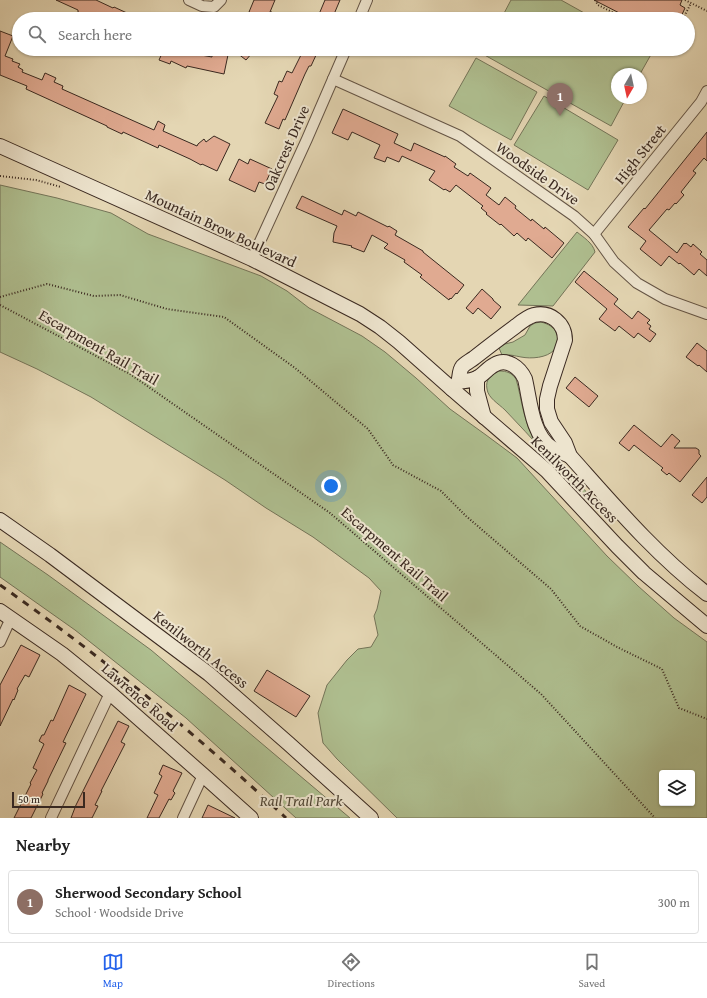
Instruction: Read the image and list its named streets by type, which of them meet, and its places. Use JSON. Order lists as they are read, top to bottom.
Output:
{
  "streets": {
    "main road": ["Mountain Brow Boulevard", "Kenilworth Access", "Lawrence Road"],
    "street": ["Oakcrest Drive", "High Street", "Woodside Drive"],
    "path": ["Escarpment Rail Trail"]
  },
  "crossings": [
    ["Oakcrest Drive", "Woodside Drive"],
    ["Oakcrest Drive", "Mountain Brow Boulevard"],
    ["High Street", "Woodside Drive"],
    ["Mountain Brow Boulevard", "Kenilworth Access"]
  ],
  "parks": ["Rail Trail Park"],
  "scale_bar": "50 m",
  "north": "bottom",
  "page": {
    "search": "Search here",
    "pins": "1",
    "scale": "50 m",
    "heading": "Nearby",
    "list": [
      {
        "mark": "1",
        "name": "Sherwood Secondary School",
        "note": "School · Woodside Drive",
        "value": "300 m"
      }
    ],
    "nav": ["Map", "Directions", "Saved"]
  }
}
